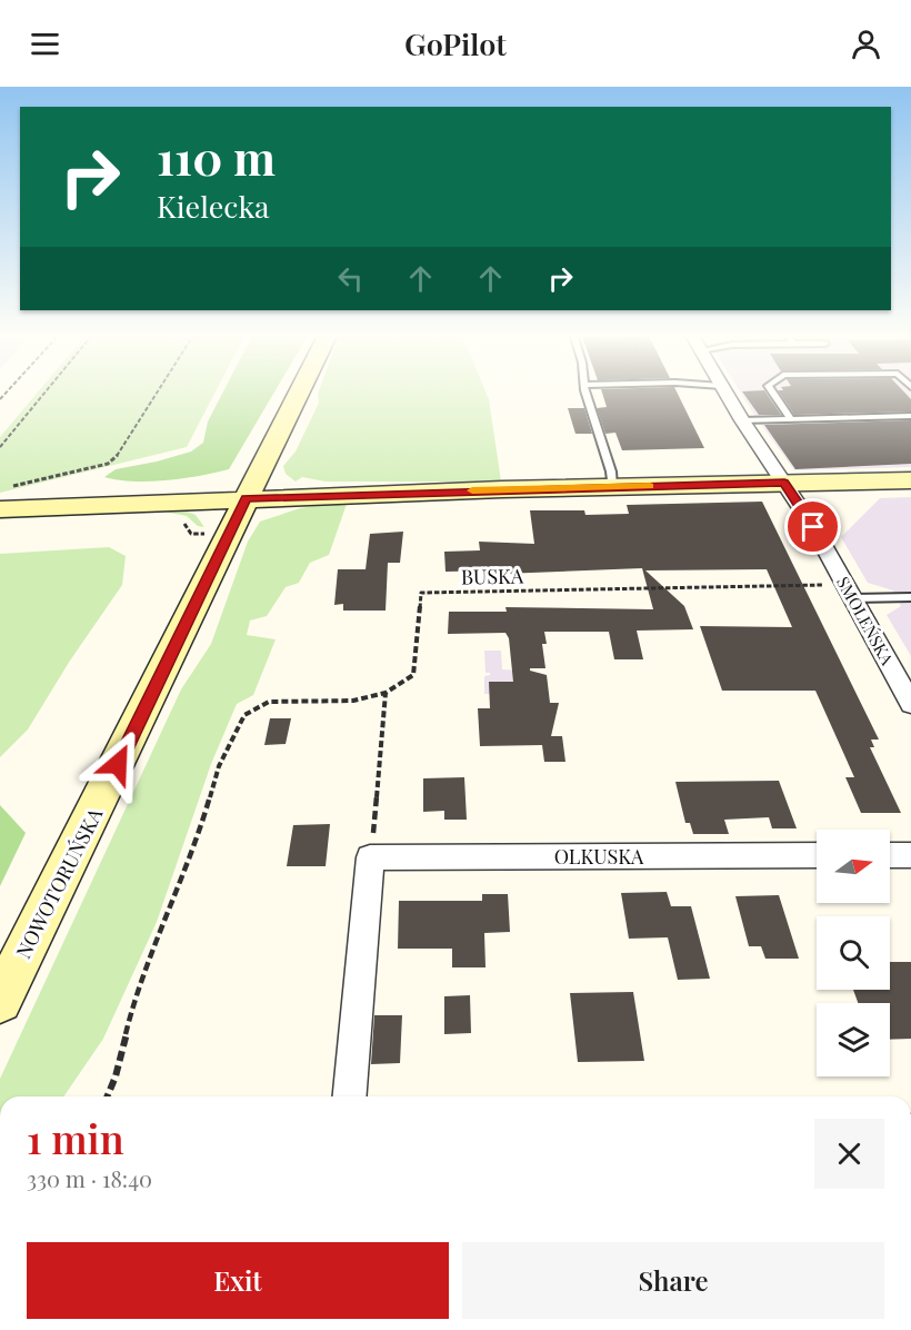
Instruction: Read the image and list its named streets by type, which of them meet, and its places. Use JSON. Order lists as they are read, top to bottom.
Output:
{
  "streets": {
    "street": ["SMOLEŃSKA", "OLKUSKA", "NOWOTORUŃSKA"],
    "path": ["BUSKA"]
  },
  "crossings": [
    ["BUSKA", "SMOLEŃSKA"]
  ],
  "north": "right",
  "page": {
    "header": "GoPilot",
    "turn": ["110 m", "Kielecka"],
    "heading": ["1 min", "330 m · 18:40"],
    "buttons": ["Exit", "Share"]
  }
}
